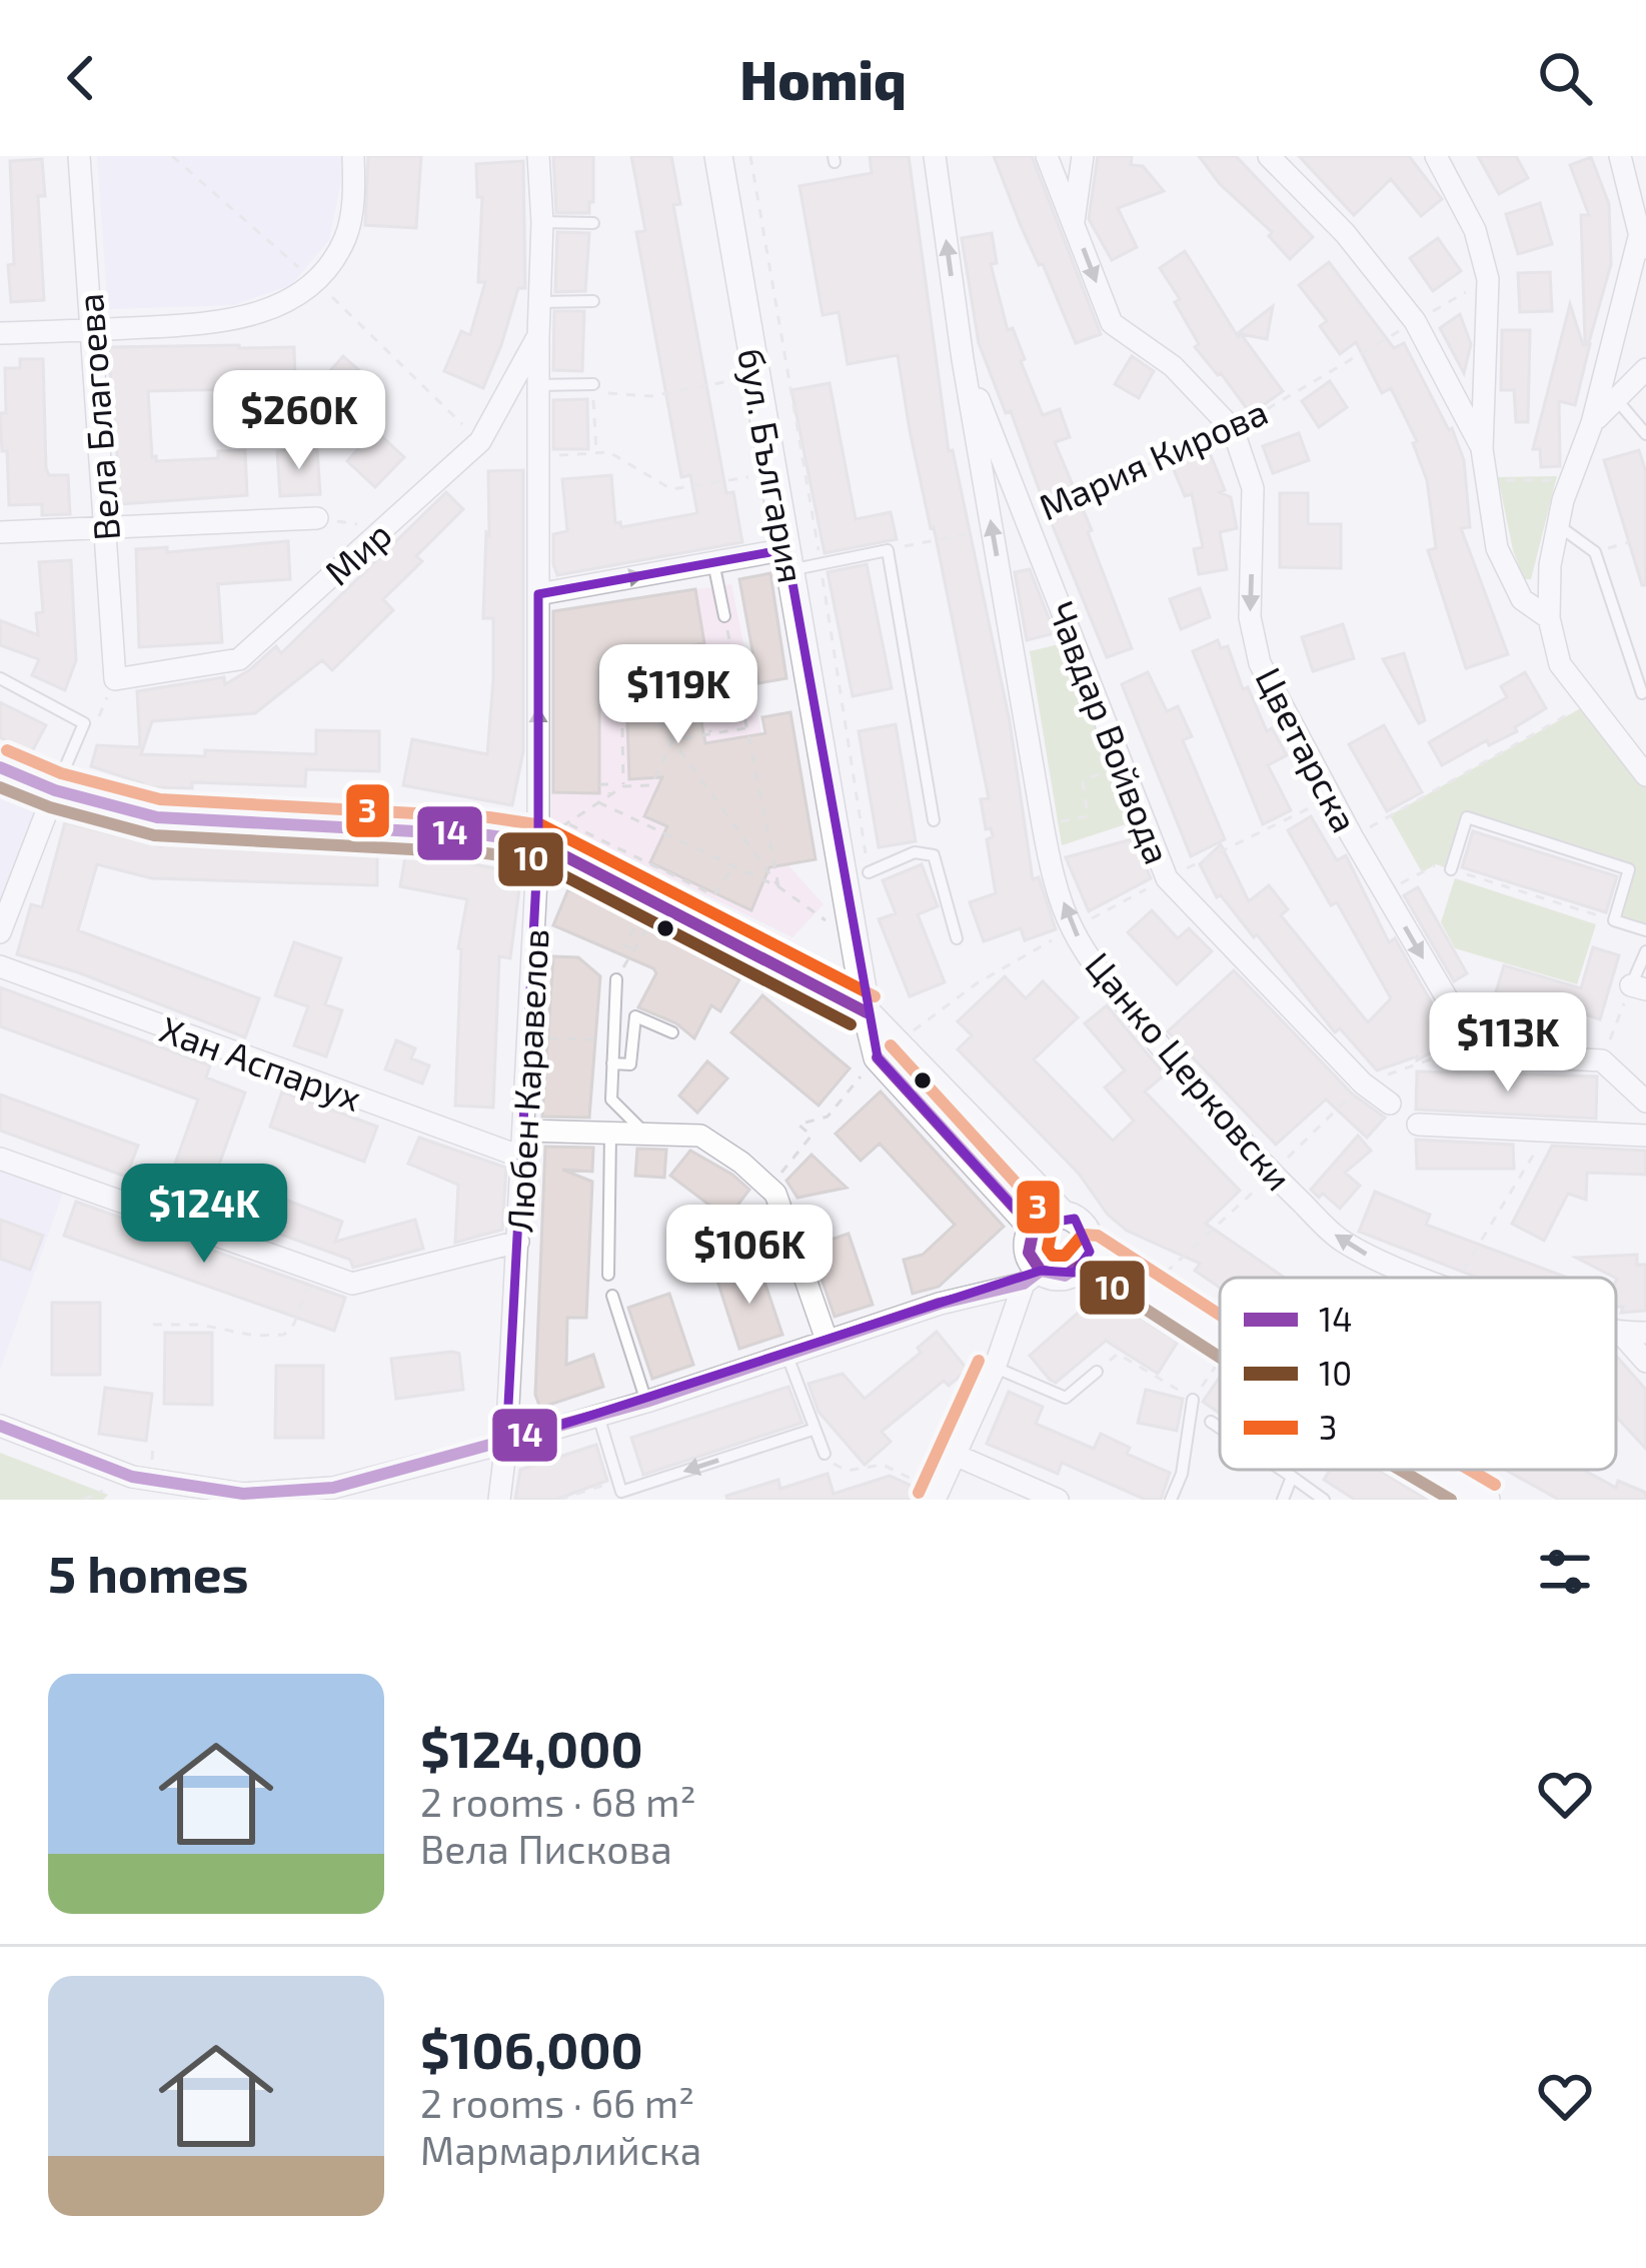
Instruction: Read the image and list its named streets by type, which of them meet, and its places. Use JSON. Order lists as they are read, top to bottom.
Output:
{
  "streets": {
    "main road": ["бул. България"],
    "street": [
      "Вела Благоева",
      "Мир",
      "Чавдар Войвода",
      "Цветарска",
      "Хан Аспарух",
      "Цанко Церковски",
      "Любен Каравелов"
    ],
    "path": ["Мария Кирова"]
  },
  "crossings": [
    ["Вела Благоева", "Мир"],
    ["Мария Кирова", "Чавдар Войвода"],
    ["Мария Кирова", "Цветарска"],
    ["Мария Кирова", "Цанко Церковски"],
    ["Мир", "Любен Каравелов"],
    ["Чавдар Войвода", "Цанко Церковски"],
    ["Хан Аспарух", "Любен Каравелов"]
  ],
  "one_way": ["Цветарска", "Цанко Церковски"],
  "lines": ["transit line 3", "transit line 14", "transit line 10"],
  "legend": ["14", "10", "3"],
  "page": {
    "header": "Homiq",
    "price": [
      "$260K",
      "$119K",
      "$113K",
      "$124K",
      "$106K"
    ],
    "heading": "5 homes",
    "list": [
      {
        "name": "$124,000",
        "note": "2 rooms · 68 m² · Вела Пискова"
      },
      {
        "name": "$106,000",
        "note": "2 rooms · 66 m² · Мармарлийска"
      }
    ]
  }
}
